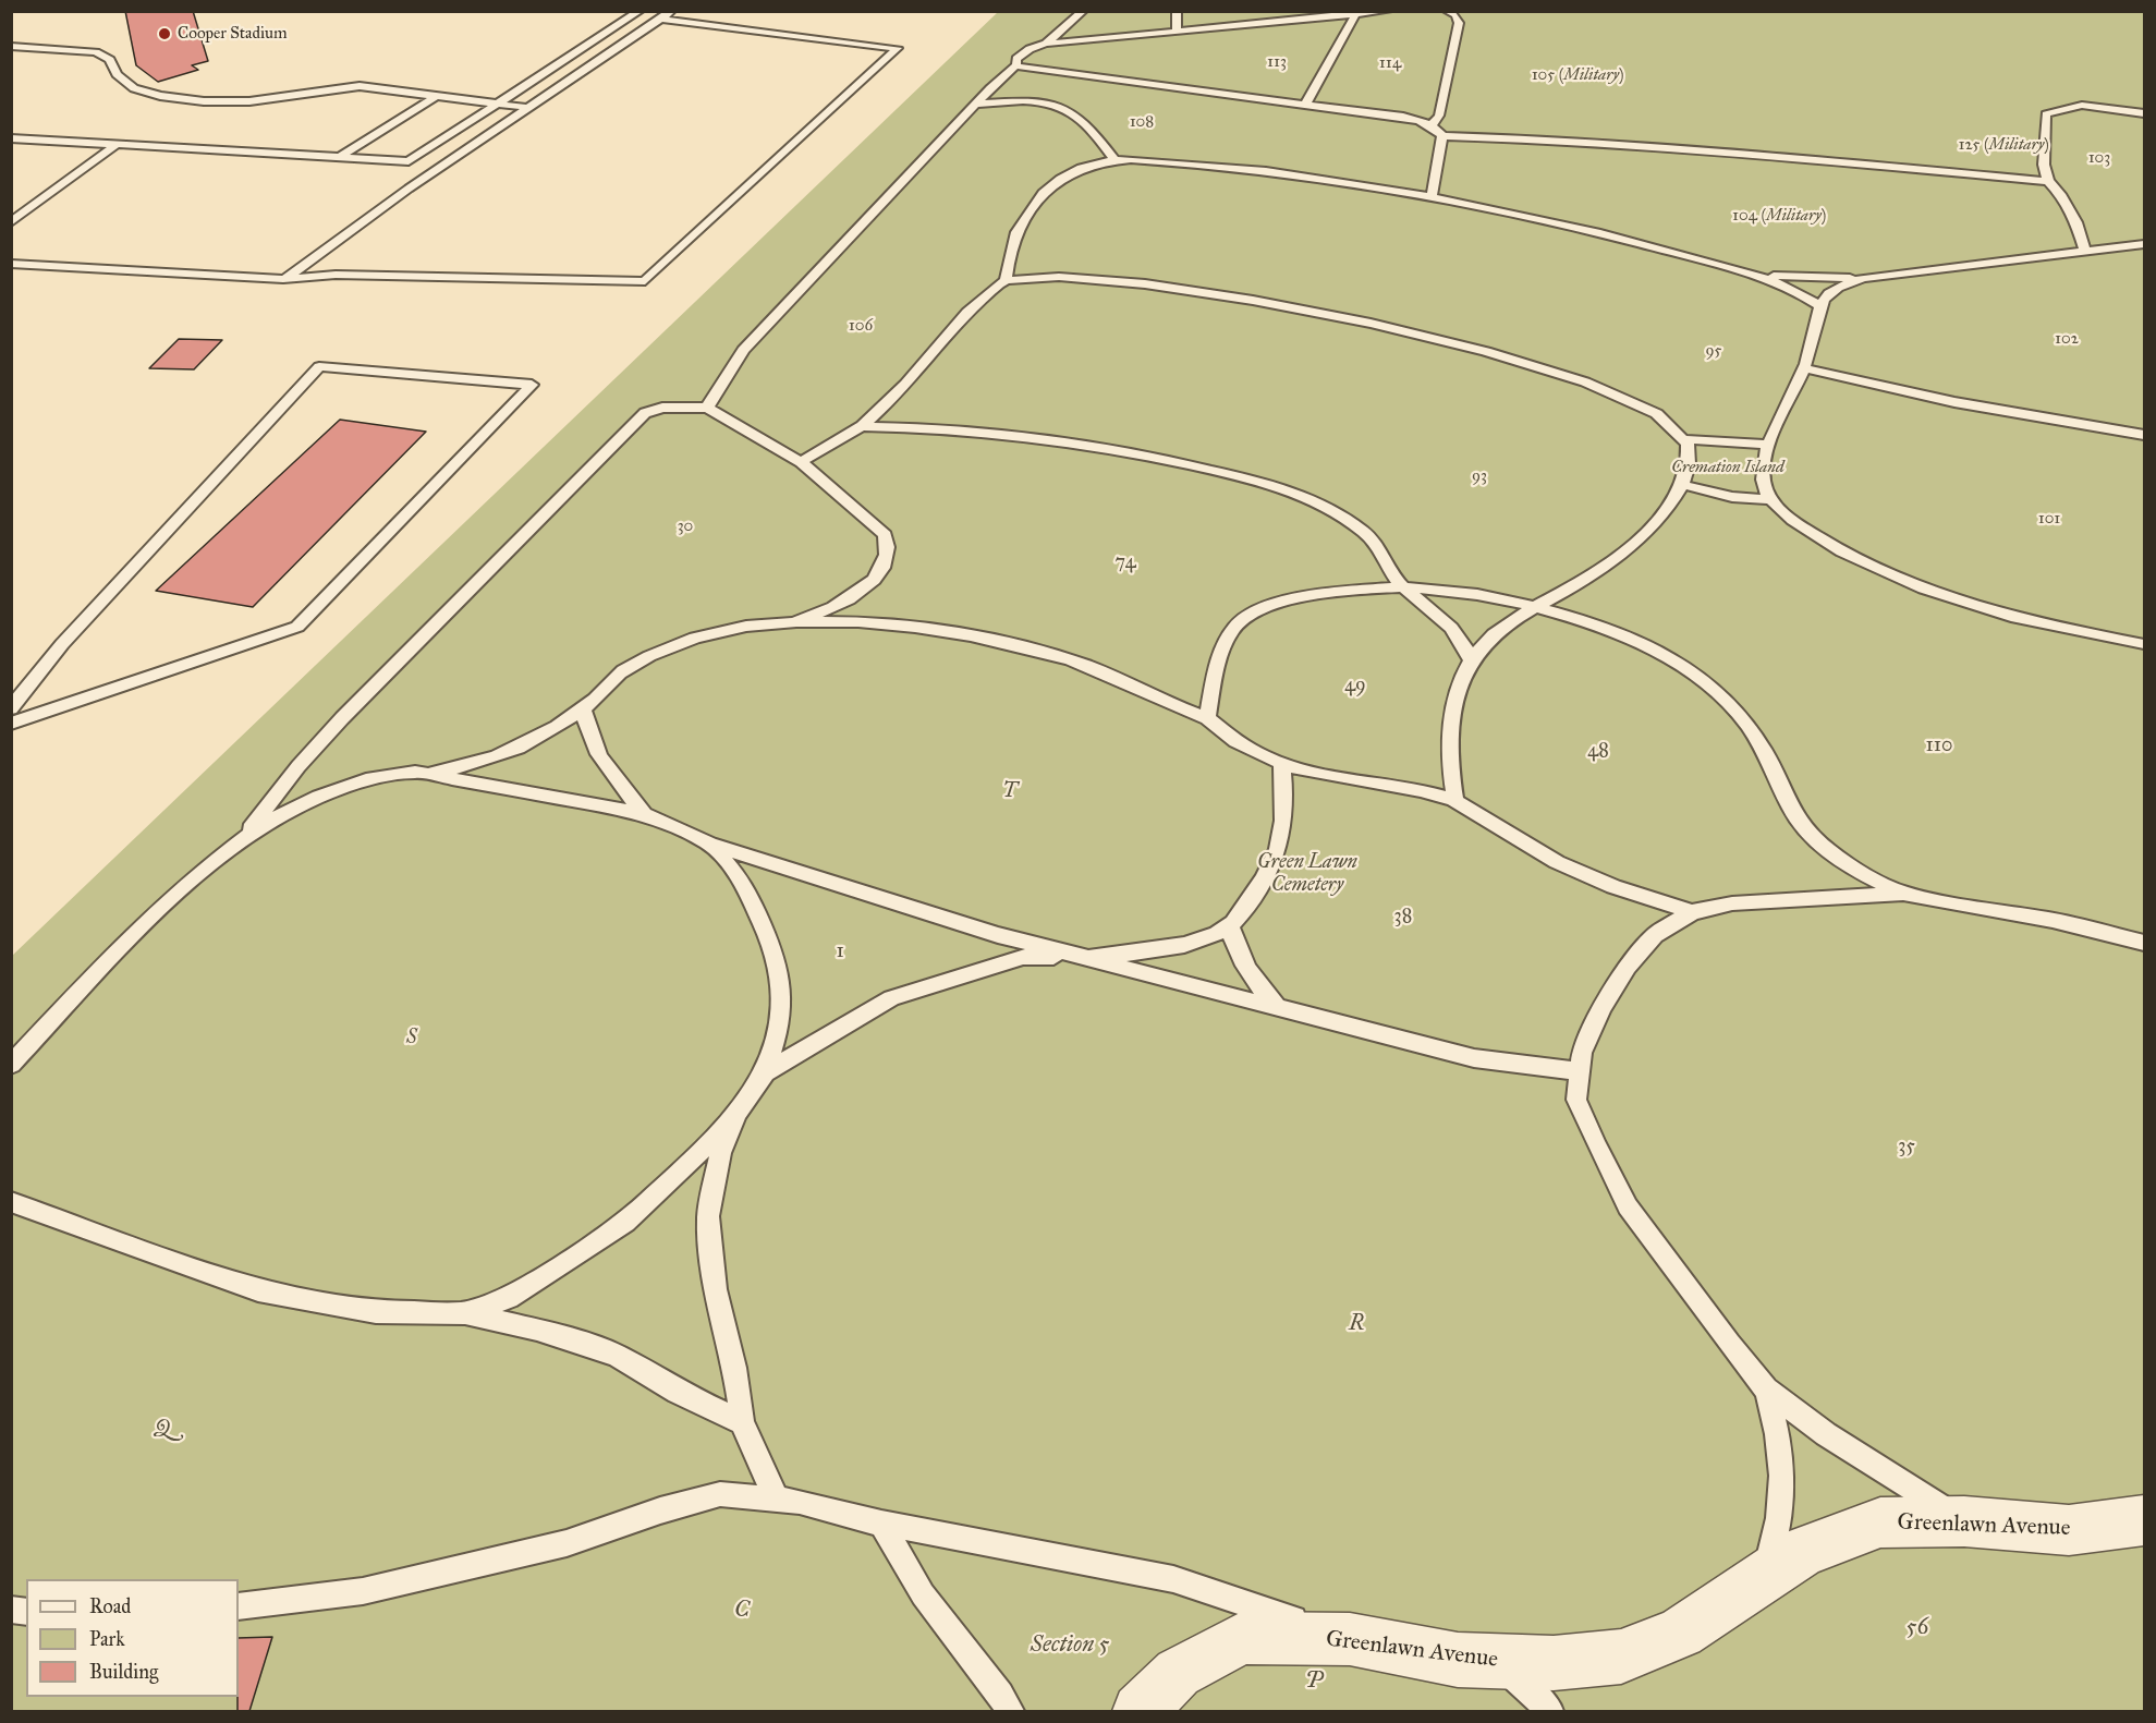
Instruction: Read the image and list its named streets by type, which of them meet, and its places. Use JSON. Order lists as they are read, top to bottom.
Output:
{
  "streets": {
    "street": ["Greenlawn Avenue"]
  },
  "parks": [
    "113",
    "114",
    "105 (Military)",
    "108",
    "125 (Military)",
    "103",
    "104 (Military)",
    "106",
    "102",
    "95",
    "Cremation Island",
    "93",
    "101",
    "30",
    "74",
    "49",
    "110",
    "48",
    "T",
    "Green Lawn Cemetery",
    "38",
    "1",
    "S",
    "35",
    "R",
    "Q",
    "C",
    "56",
    "Section 5",
    "P"
  ],
  "places": ["Cooper Stadium"],
  "legend": ["Road", "Park", "Building"]
}
